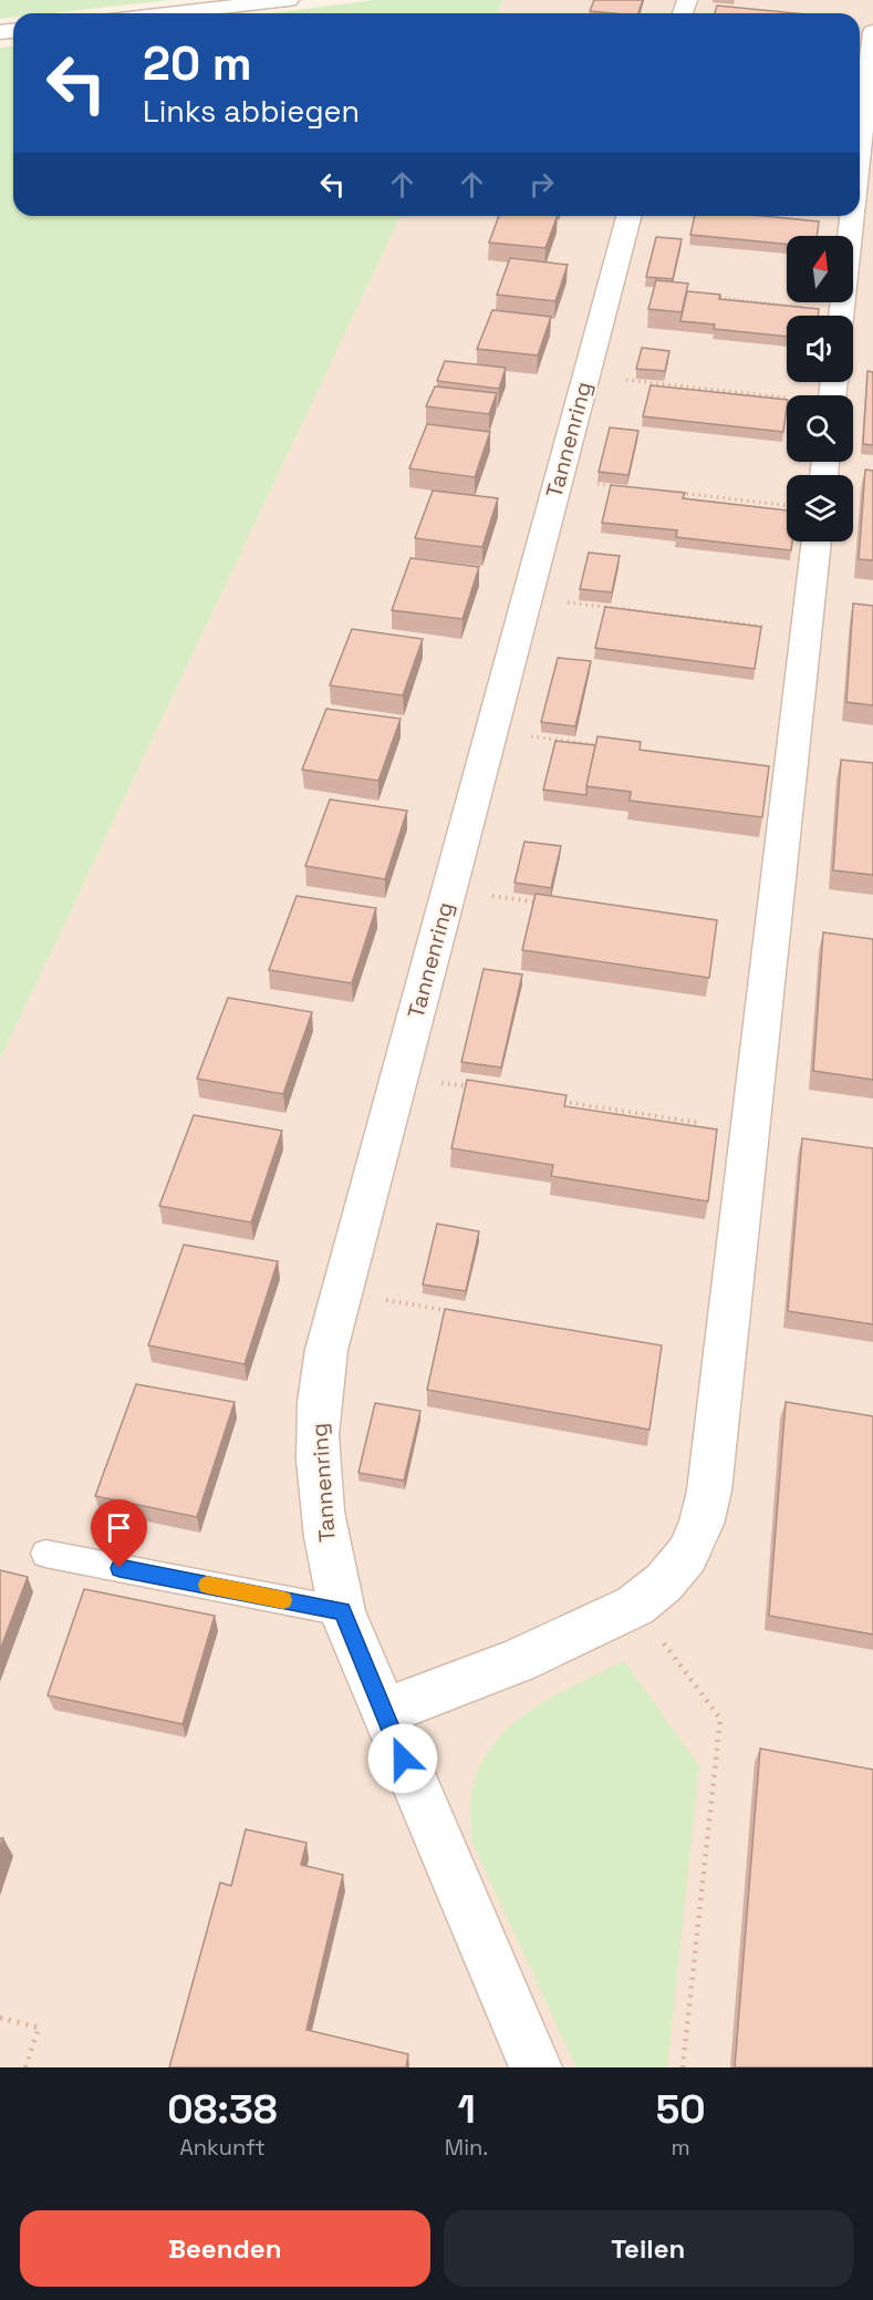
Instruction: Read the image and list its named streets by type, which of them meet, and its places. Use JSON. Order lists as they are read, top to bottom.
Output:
{
  "streets": {
    "street": ["Tannenring"]
  },
  "north": "top",
  "page": {
    "turn": ["20 m", "Links abbiegen"],
    "eta": [
      "08:38",
      "Ankunft",
      "1",
      "Min.",
      "50",
      "m"
    ],
    "buttons": ["Beenden", "Teilen"]
  }
}
